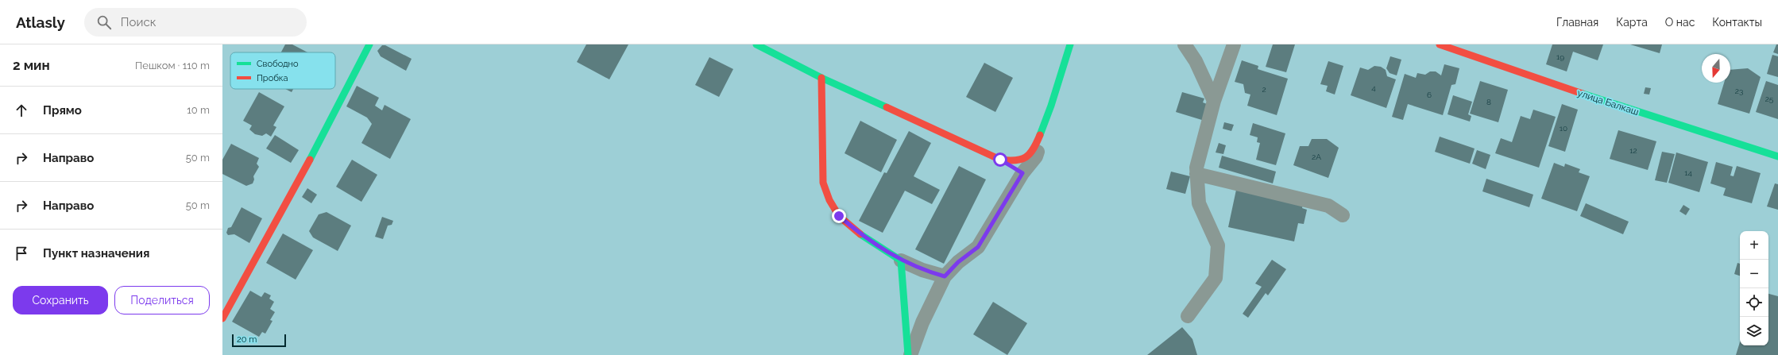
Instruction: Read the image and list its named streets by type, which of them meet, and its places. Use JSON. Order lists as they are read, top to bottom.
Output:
{
  "streets": {
    "street": ["улица Балкаш"]
  },
  "house_numbers": [
    "19",
    "4",
    "2",
    "23",
    "6",
    "25",
    "8",
    "10",
    "12",
    "2А",
    "14"
  ],
  "legend": ["Свободно", "Пробка"],
  "scale_bar": "20 m",
  "north": "bottom",
  "page": {
    "header": "Atlasly",
    "search": "Поиск",
    "nav": [
      "Главная",
      "Карта",
      "О нас",
      "Контакты"
    ],
    "heading": ["2 мин", "Пешком · 110 m"],
    "list": [
      ["Прямо", "10 m"],
      ["Направо", "50 m"],
      ["Направо", "50 m"],
      "Пункт назначения"
    ],
    "map_buttons": ["+", "−"],
    "buttons": ["Сохранить", "Поделиться"],
    "scale": "20 m"
  }
}
